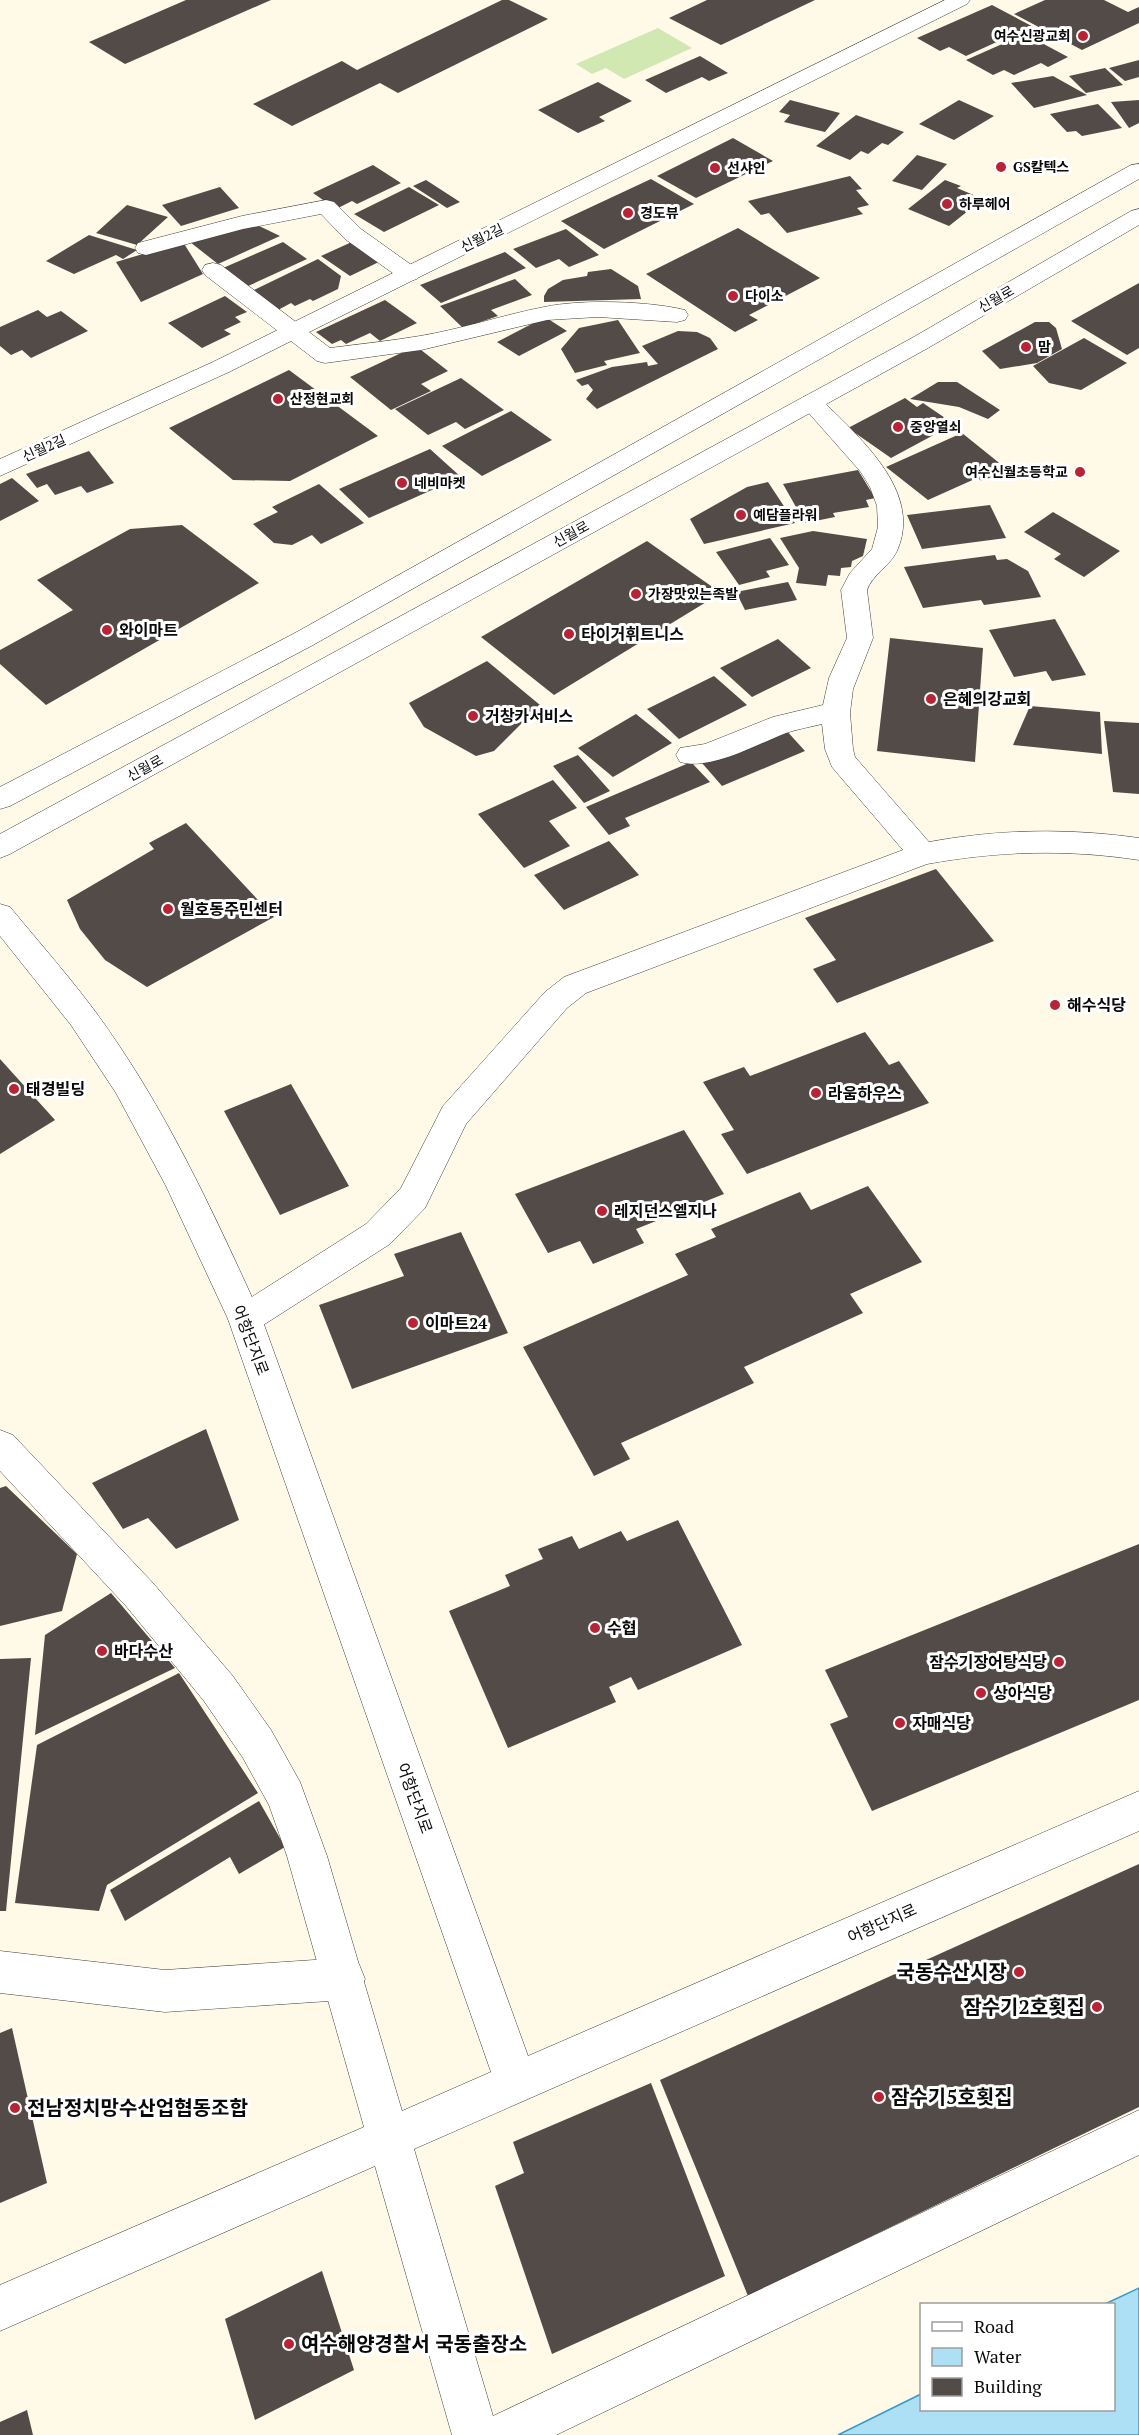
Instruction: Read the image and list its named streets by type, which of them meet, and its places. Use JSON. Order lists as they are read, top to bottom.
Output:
{
  "streets": {
    "street": ["신월2길", "신월로", "어항단지로"]
  },
  "places": [
    "여수신광교회",
    "GS칼텍스",
    "선샤인",
    "하루헤어",
    "경도뷰",
    "다이소",
    "맘",
    "산정현교회",
    "중앙열쇠",
    "여수신월초등학교",
    "네비마켓",
    "예담플라워",
    "가장맛있는족발",
    "와이마트",
    "타이거휘트니스",
    "은혜의강교회",
    "거창카서비스",
    "월호동주민센터",
    "해수식당",
    "태경빌딩",
    "라움하우스",
    "레지던스엘지나",
    "이마트24",
    "수협",
    "바다수산",
    "잠수기장어탕식당",
    "상아식당",
    "자매식당",
    "국동수산시장",
    "잠수기2호횟집",
    "잠수기5호횟집",
    "전남정치망수산업협동조합",
    "여수해양경찰서 국동출장소"
  ],
  "legend": ["Road", "Water", "Building"]
}
